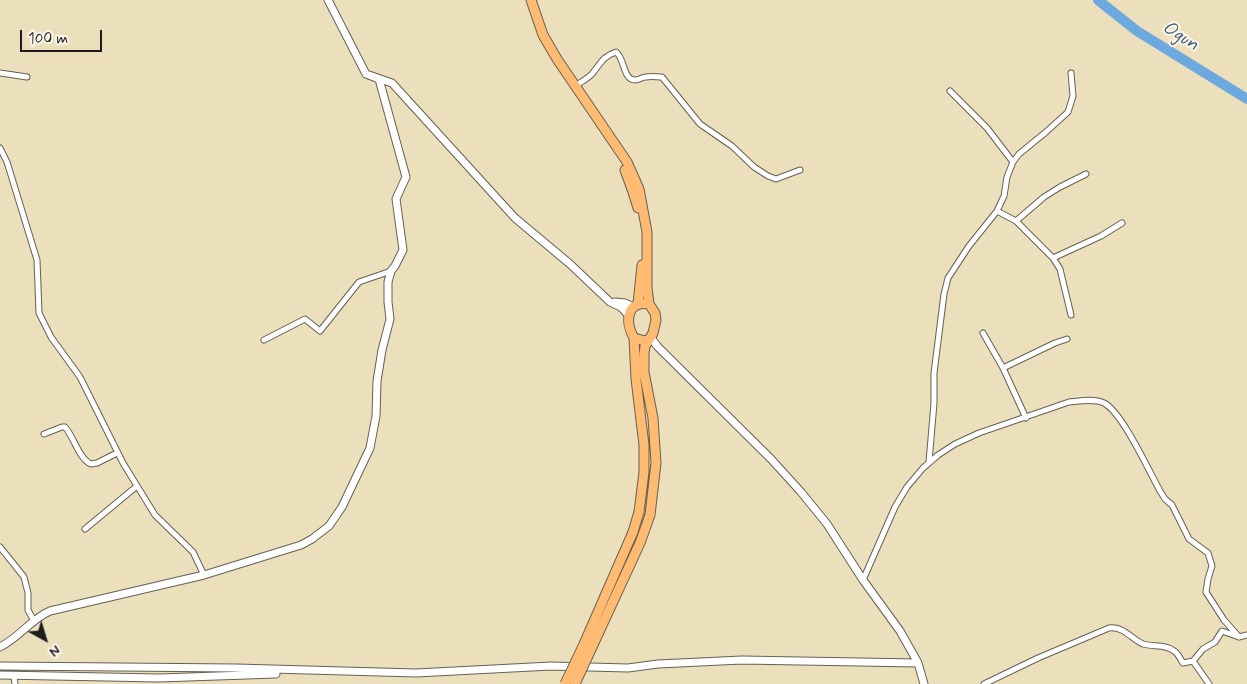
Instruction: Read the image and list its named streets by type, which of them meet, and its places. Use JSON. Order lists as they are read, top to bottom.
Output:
{
  "water": ["Ogun"],
  "scale_bar": "100 m",
  "north": "bottom right"
}
